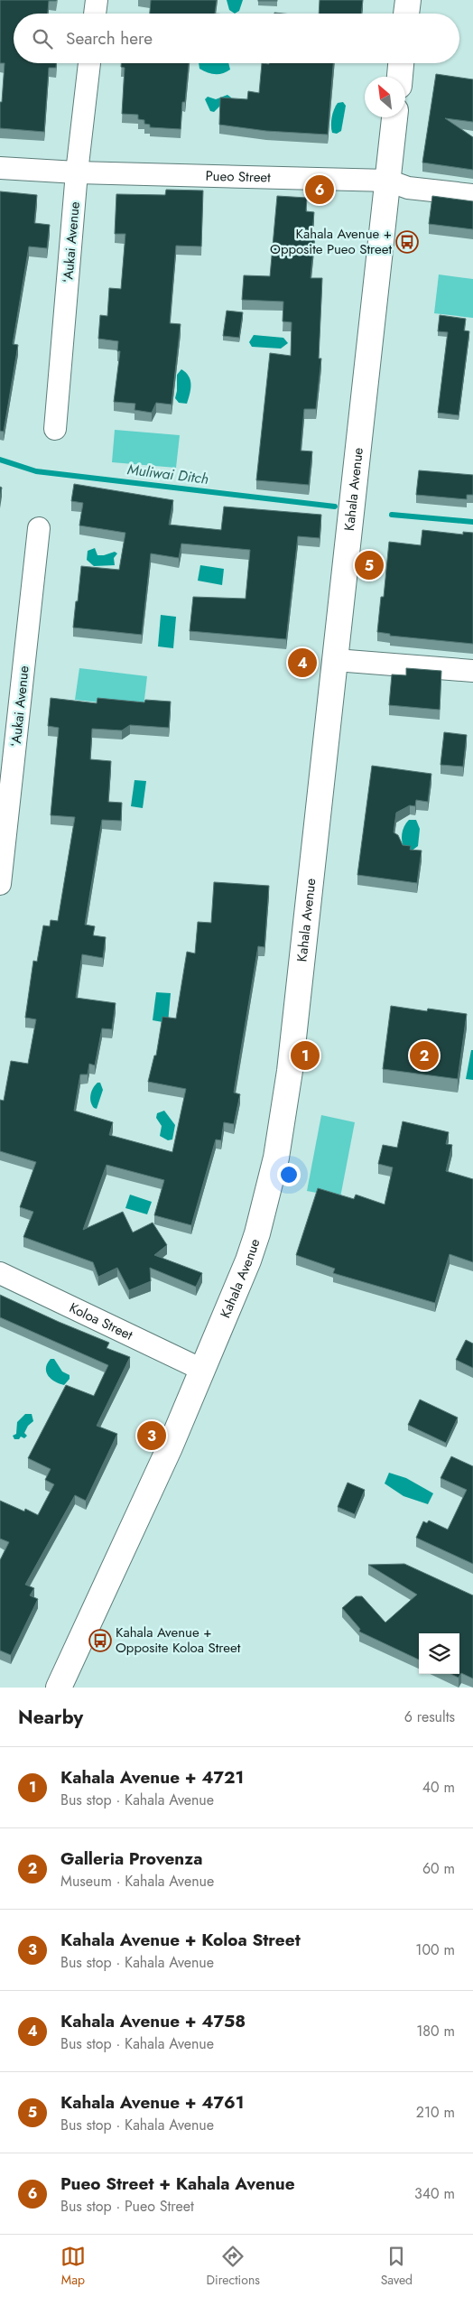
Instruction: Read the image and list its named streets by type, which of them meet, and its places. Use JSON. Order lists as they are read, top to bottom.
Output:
{
  "streets": {
    "street": [
      "Pueo Street",
      "ʻAukai Avenue",
      "Kahala Avenue",
      "Koloa Street"
    ]
  },
  "crossings": [
    ["Pueo Street", "ʻAukai Avenue"],
    ["Pueo Street", "Kahala Avenue"],
    ["Kahala Avenue", "Koloa Street"]
  ],
  "water": ["Muliwai Ditch"],
  "places": {
    "bus stop": ["Kahala Avenue + Opposite Pueo Street", "Kahala Avenue + Opposite Koloa Street"]
  },
  "north": "top left",
  "page": {
    "search": "Search here",
    "pins": [
      "6",
      "5",
      "4",
      "1",
      "2",
      "3"
    ],
    "heading": ["Nearby", "6 results"],
    "list": [
      {
        "mark": "1",
        "name": "Kahala Avenue + 4721",
        "note": "Bus stop · Kahala Avenue",
        "value": "40 m"
      },
      {
        "mark": "2",
        "name": "Galleria Provenza",
        "note": "Museum · Kahala Avenue",
        "value": "60 m"
      },
      {
        "mark": "3",
        "name": "Kahala Avenue + Koloa Street",
        "note": "Bus stop · Kahala Avenue",
        "value": "100 m"
      },
      {
        "mark": "4",
        "name": "Kahala Avenue + 4758",
        "note": "Bus stop · Kahala Avenue",
        "value": "180 m"
      },
      {
        "mark": "5",
        "name": "Kahala Avenue + 4761",
        "note": "Bus stop · Kahala Avenue",
        "value": "210 m"
      },
      {
        "mark": "6",
        "name": "Pueo Street + Kahala Avenue",
        "note": "Bus stop · Pueo Street",
        "value": "340 m"
      }
    ],
    "nav": ["Map", "Directions", "Saved"]
  }
}
